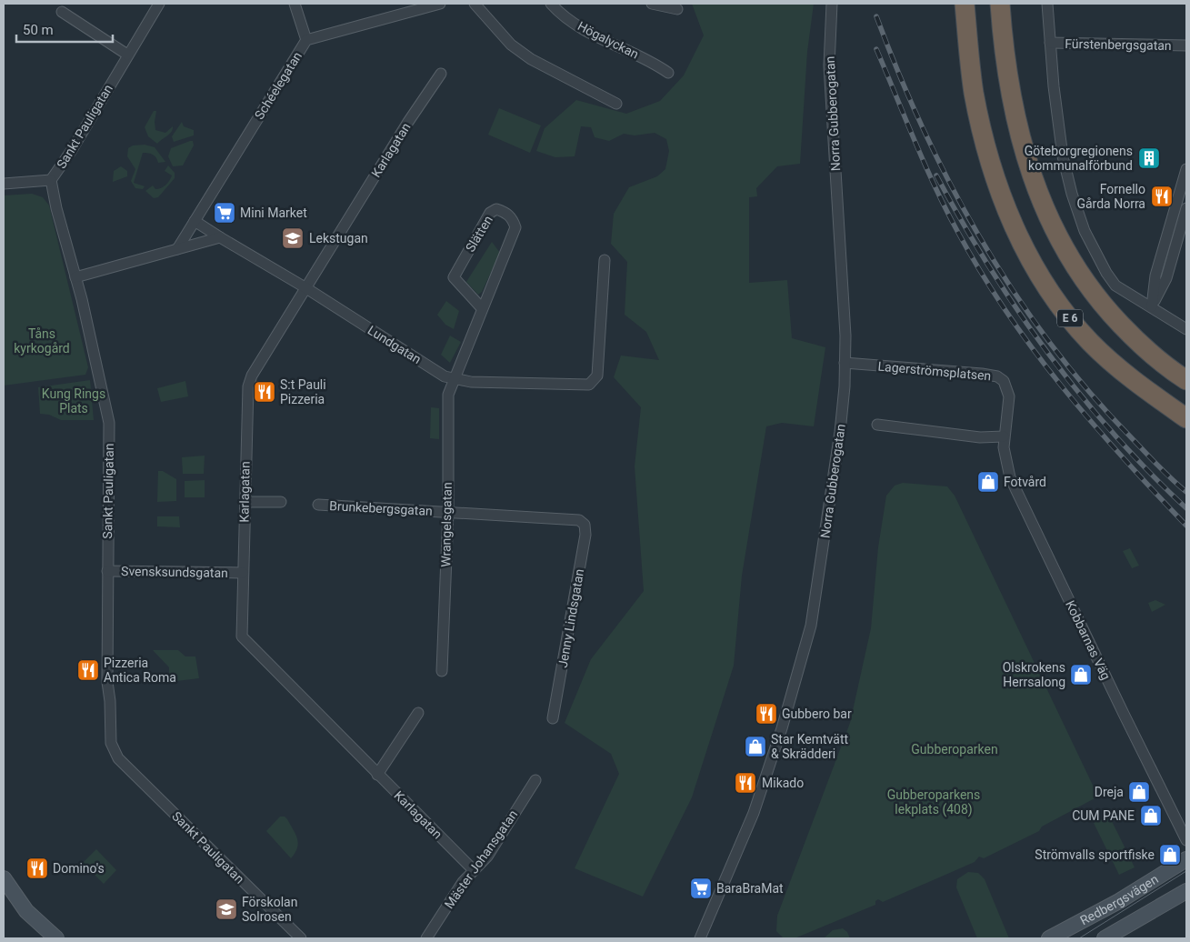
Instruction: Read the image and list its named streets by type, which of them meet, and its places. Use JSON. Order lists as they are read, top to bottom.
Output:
{
  "streets": {
    "highway": ["E 6"],
    "street": [
      "Högalyckan",
      "Fürstenbergsgatan",
      "Schéelegatan",
      "Norra Gubberogatan",
      "Sankt Pauligatan",
      "Karlagatan",
      "Slätten",
      "Lundgatan",
      "Lagerströmsplatsen",
      "Brunkebergsgatan",
      "Wrangelsgatan",
      "Svensksundsgatan",
      "Jenny Lindsgatan",
      "Kobbarnas Väg",
      "Mäster Johansgatan",
      "Redbergsvägen"
    ]
  },
  "crossings": [
    ["Schéelegatan", "Lundgatan"],
    ["Norra Gubberogatan", "Lagerströmsplatsen"],
    ["Sankt Pauligatan", "Svensksundsgatan"],
    ["Karlagatan", "Lundgatan"],
    ["Karlagatan", "Svensksundsgatan"],
    ["Karlagatan", "Mäster Johansgatan"],
    ["Slätten", "Lundgatan"],
    ["Slätten", "Wrangelsgatan"],
    ["Lundgatan", "Wrangelsgatan"],
    ["Lagerströmsplatsen", "Kobbarnas Väg"],
    ["Brunkebergsgatan", "Wrangelsgatan"],
    ["Brunkebergsgatan", "Jenny Lindsgatan"]
  ],
  "parks": [
    "Tåns kyrkogård",
    "Kung Rings Plats",
    "Gubberoparken",
    "Gubberoparkens lekplats (408)"
  ],
  "places": {
    "building": ["Göteborgregionens kommunalförbund"],
    "restaurant": [
      "Fornello Gårda Norra",
      "S:t Pauli Pizzeria",
      "Pizzeria Antica Roma",
      "Gubbero bar",
      "Mikado",
      "Domino's"
    ],
    "supermarket": ["Mini Market", "BaraBraMat"],
    "school or university": ["Lekstugan", "Förskolan Solrosen"],
    "shop": [
      "Fotvård",
      "Olskrokens Herrsalong",
      "Star Kemtvätt & Skrädderi",
      "Dreja",
      "CUM PANE",
      "Strömvalls sportfiske"
    ]
  },
  "scale_bar": "50 m"
}
